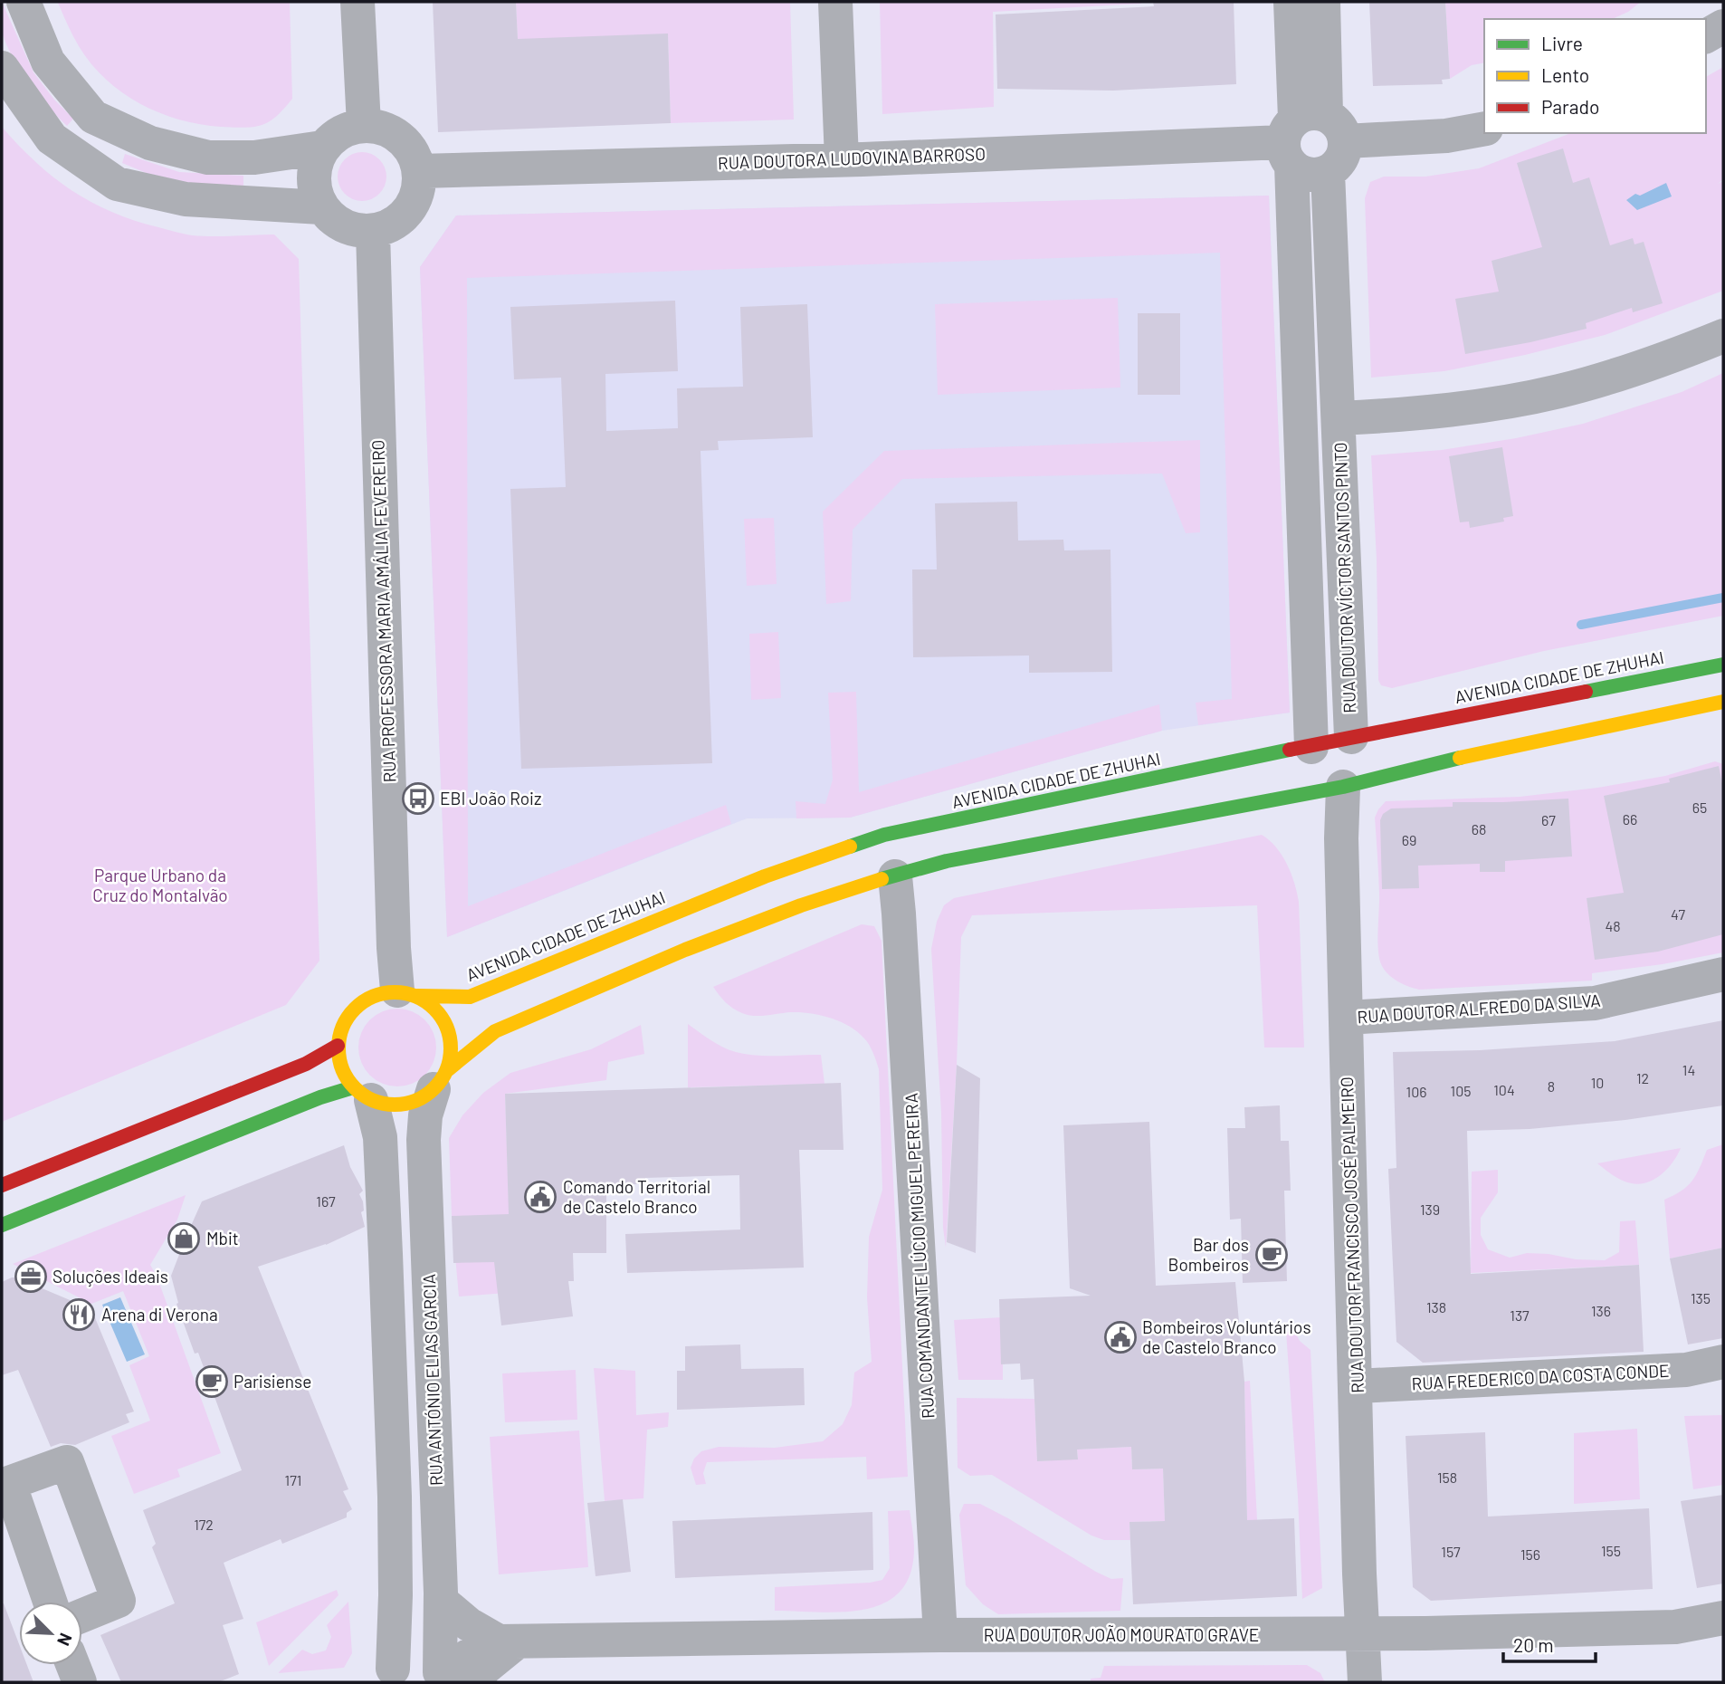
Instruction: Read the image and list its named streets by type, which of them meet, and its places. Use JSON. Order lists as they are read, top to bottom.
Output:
{
  "streets": {
    "main road": ["AVENIDA CIDADE DE ZHUHAI"],
    "street": [
      "RUA DOUTORA LUDOVINA BARROSO",
      "RUA DOUTOR VÍCTOR SANTOS PINTO",
      "RUA PROFESSORA MARIA AMÁLIA FEVEREIRO",
      "RUA DOUTOR ALFREDO DA SILVA",
      "RUA DOUTOR FRANCISCO JOSÉ PALMEIRO",
      "RUA COMANDANTE LÚCIO MIGUEL PEREIRA",
      "RUA FREDERICO DA COSTA CONDE",
      "RUA ANTÓNIO ELIAS GARCIA",
      "RUA DOUTOR JOÃO MOURATO GRAVE"
    ]
  },
  "crossings": [
    ["RUA DOUTORA LUDOVINA BARROSO", "RUA DOUTOR VÍCTOR SANTOS PINTO"],
    ["RUA DOUTORA LUDOVINA BARROSO", "RUA PROFESSORA MARIA AMÁLIA FEVEREIRO"],
    ["RUA DOUTOR VÍCTOR SANTOS PINTO", "AVENIDA CIDADE DE ZHUHAI"],
    ["RUA PROFESSORA MARIA AMÁLIA FEVEREIRO", "AVENIDA CIDADE DE ZHUHAI"],
    ["RUA PROFESSORA MARIA AMÁLIA FEVEREIRO", "RUA ANTÓNIO ELIAS GARCIA"],
    ["AVENIDA CIDADE DE ZHUHAI", "RUA ANTÓNIO ELIAS GARCIA"],
    ["RUA DOUTOR ALFREDO DA SILVA", "RUA DOUTOR FRANCISCO JOSÉ PALMEIRO"],
    ["RUA DOUTOR FRANCISCO JOSÉ PALMEIRO", "RUA FREDERICO DA COSTA CONDE"],
    ["RUA DOUTOR FRANCISCO JOSÉ PALMEIRO", "RUA DOUTOR JOÃO MOURATO GRAVE"],
    ["RUA COMANDANTE LÚCIO MIGUEL PEREIRA", "RUA DOUTOR JOÃO MOURATO GRAVE"],
    ["RUA ANTÓNIO ELIAS GARCIA", "RUA DOUTOR JOÃO MOURATO GRAVE"]
  ],
  "parks": ["Parque Urbano da Cruz do Montalvão"],
  "places": {
    "bus stop": ["EBI João Roiz"],
    "public building": ["Comando Territorial de Castelo Branco", "Bombeiros Voluntários de Castelo Branco"],
    "shop": ["Mbit"],
    "cafe": ["Bar dos Bombeiros", "Parisiense"],
    "office": ["Soluções Ideais"],
    "restaurant": ["Arena di Verona"]
  },
  "house_numbers": [
    "65",
    "66",
    "67",
    "68",
    "69",
    "47",
    "48",
    "14",
    "12",
    "10",
    "8",
    "104",
    "105",
    "106",
    "167",
    "139",
    "135",
    "138",
    "136",
    "137",
    "158",
    "171",
    "172",
    "155",
    "157",
    "156"
  ],
  "legend": ["Livre", "Lento", "Parado"],
  "scale_bar": "20 m",
  "north": "bottom right"
}
